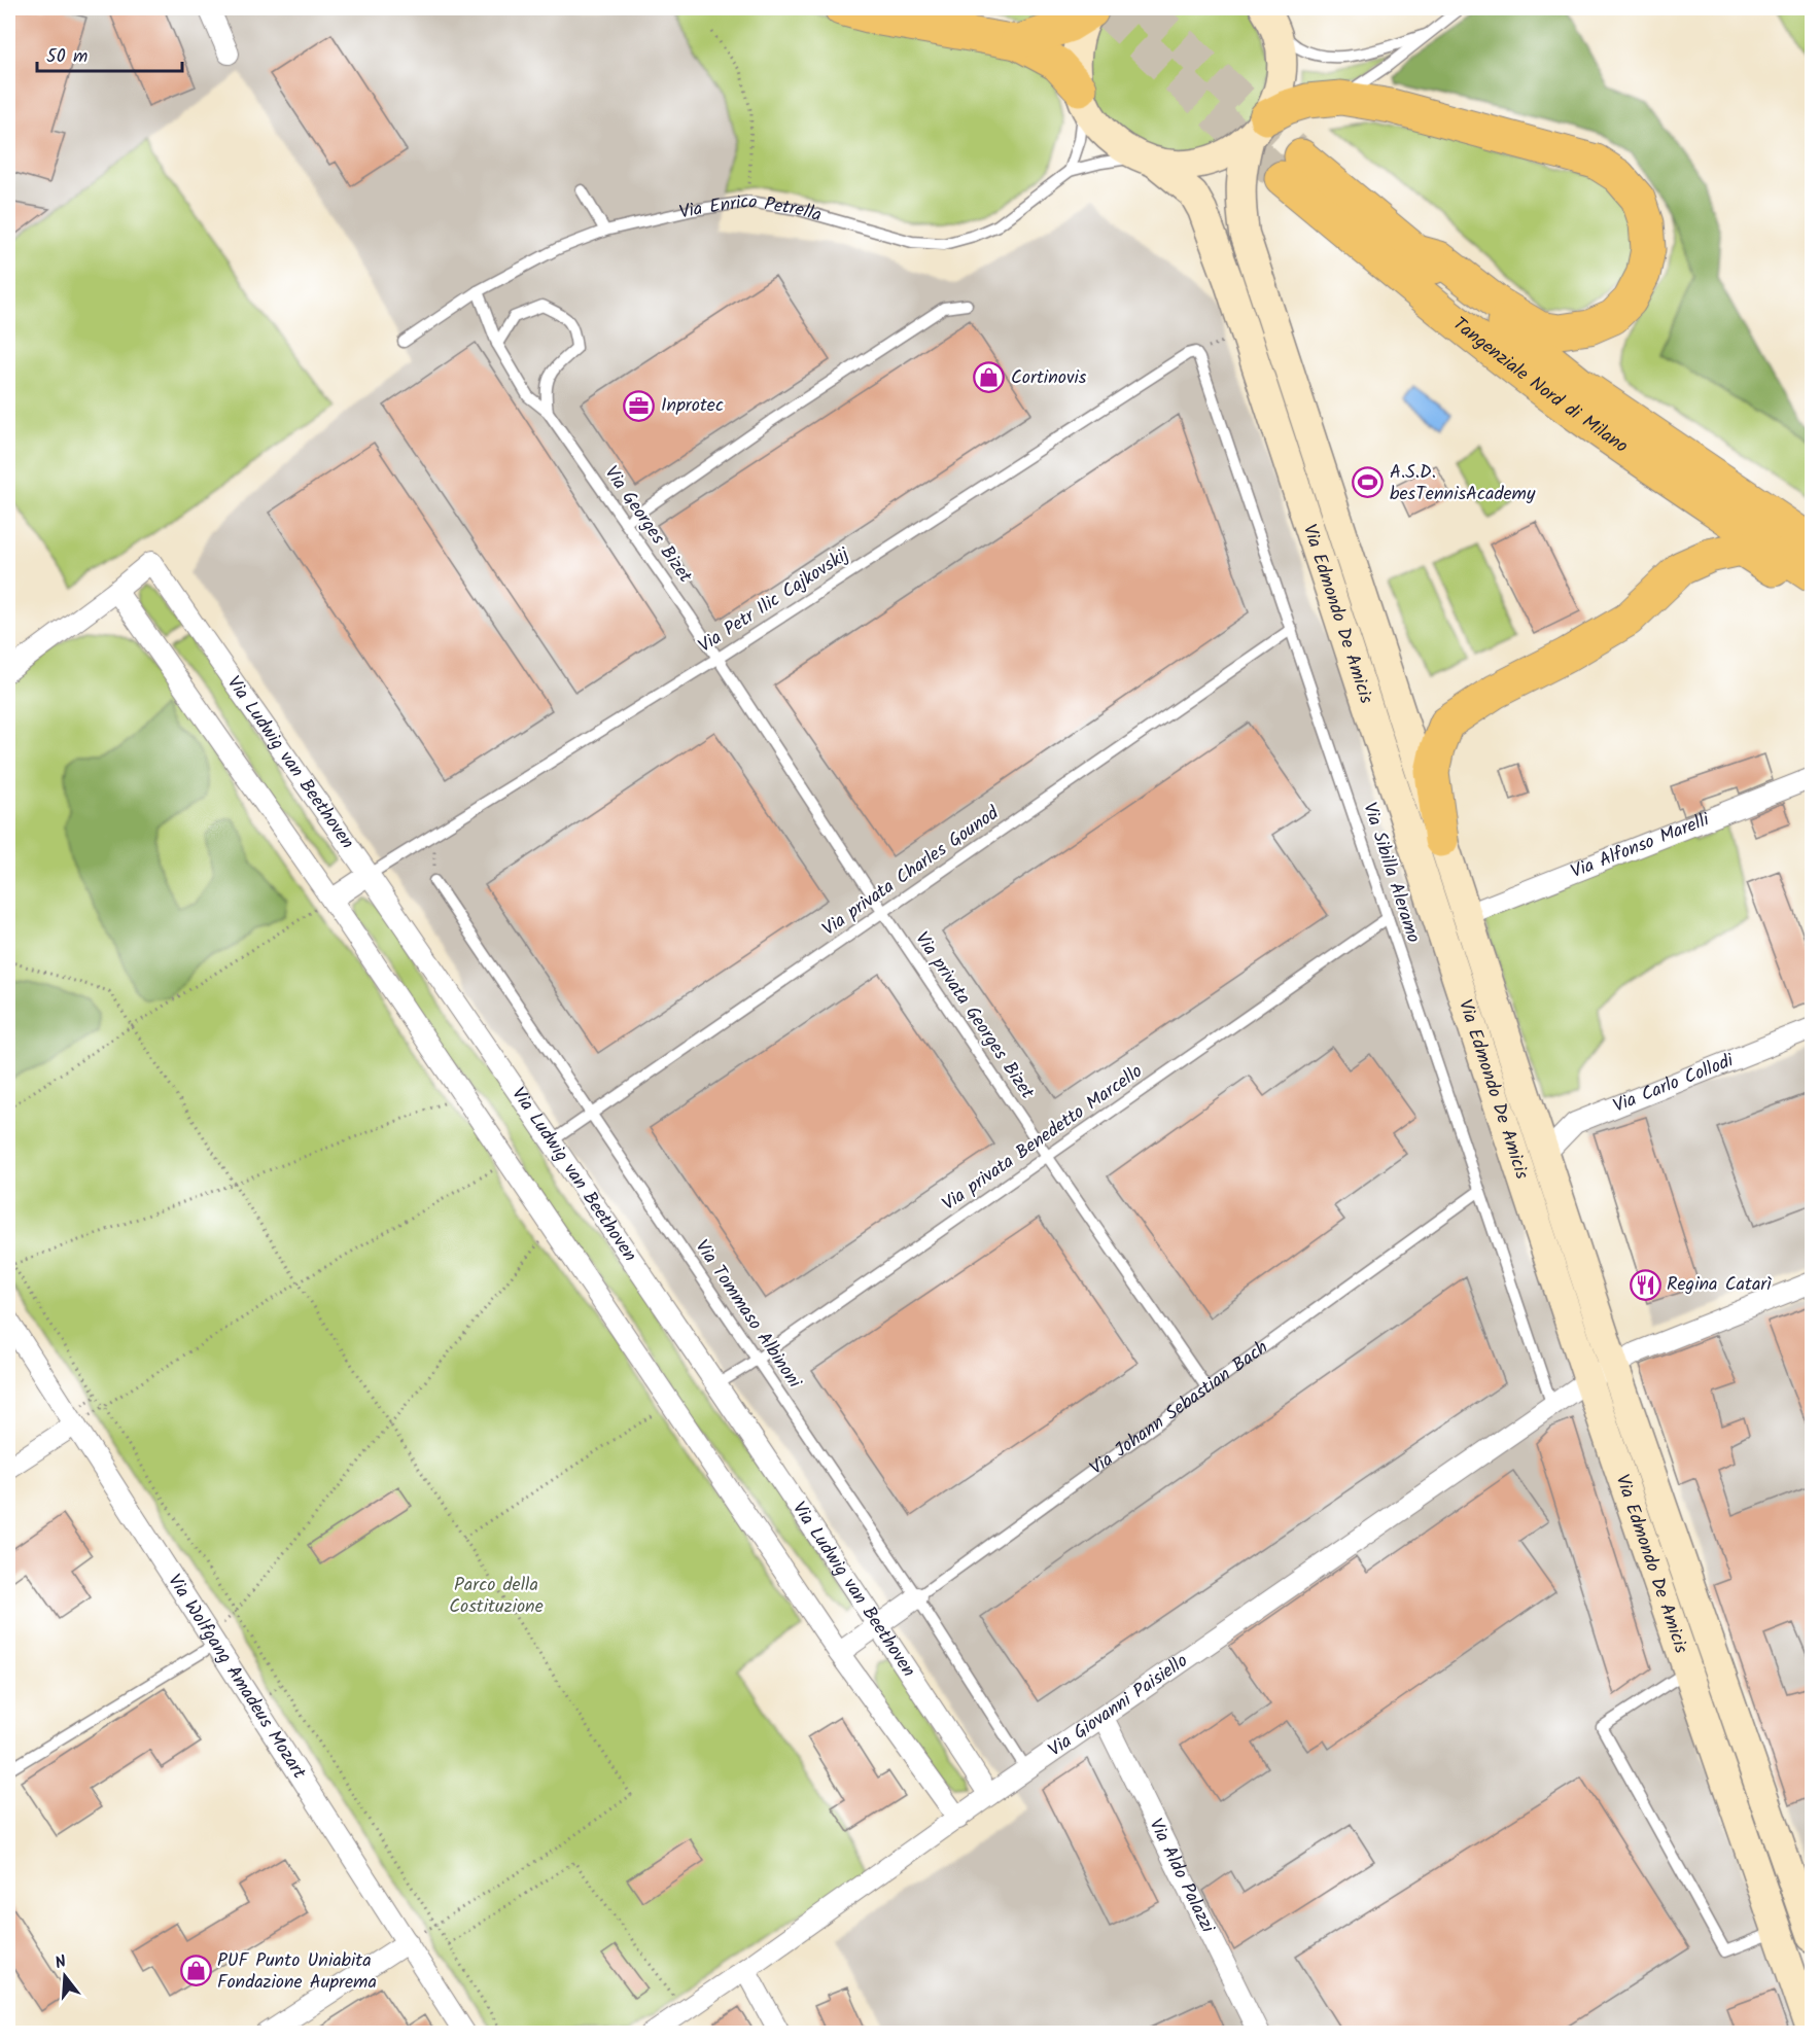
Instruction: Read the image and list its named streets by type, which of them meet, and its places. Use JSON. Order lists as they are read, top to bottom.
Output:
{
  "streets": {
    "highway": ["Tangenziale Nord di Milano"],
    "main road": ["Via Edmondo De Amicis"],
    "street": [
      "Via Ludwig van Beethoven",
      "Via Alfonso Marelli",
      "Via Carlo Collodi",
      "Via Johann Sebastian Bach",
      "Via Wolfgang Amadeus Mozart",
      "Via Giovanni Paisiello",
      "Via Aldo Palazzi"
    ],
    "lane": [
      "Via Enrico Petrella",
      "Via Georges Bizet",
      "Via Petr Ilic Cajkovskij",
      "Via privata Charles Gounod",
      "Via Sibilla Aleramo",
      "Via privata Georges Bizet",
      "Via privata Benedetto Marcello",
      "Via Tommaso Albinoni"
    ]
  },
  "crossings": [
    ["Via Enrico Petrella", "Via Edmondo De Amicis"],
    ["Via Georges Bizet", "Via Petr Ilic Cajkovskij"],
    ["Via Georges Bizet", "Via privata Georges Bizet"],
    ["Via Petr Ilic Cajkovskij", "Via Ludwig van Beethoven"],
    ["Via Petr Ilic Cajkovskij", "Via Sibilla Aleramo"],
    ["Via Petr Ilic Cajkovskij", "Via privata Georges Bizet"],
    ["Via Edmondo De Amicis", "Via Alfonso Marelli"],
    ["Via Edmondo De Amicis", "Via Carlo Collodi"],
    ["Via Edmondo De Amicis", "Via Giovanni Paisiello"],
    ["Via Ludwig van Beethoven", "Via privata Charles Gounod"],
    ["Via Ludwig van Beethoven", "Via privata Benedetto Marcello"],
    ["Via Ludwig van Beethoven", "Via Johann Sebastian Bach"],
    ["Via Ludwig van Beethoven", "Via Giovanni Paisiello"],
    ["Via privata Charles Gounod", "Via Sibilla Aleramo"],
    ["Via privata Charles Gounod", "Via privata Georges Bizet"],
    ["Via privata Charles Gounod", "Via Tommaso Albinoni"],
    ["Via Sibilla Aleramo", "Via privata Benedetto Marcello"],
    ["Via Sibilla Aleramo", "Via Johann Sebastian Bach"],
    ["Via Sibilla Aleramo", "Via Giovanni Paisiello"],
    ["Via privata Georges Bizet", "Via privata Benedetto Marcello"],
    ["Via privata Georges Bizet", "Via Johann Sebastian Bach"],
    ["Via privata Benedetto Marcello", "Via Tommaso Albinoni"],
    ["Via Tommaso Albinoni", "Via Johann Sebastian Bach"],
    ["Via Tommaso Albinoni", "Via Giovanni Paisiello"],
    ["Via Giovanni Paisiello", "Via Aldo Palazzi"]
  ],
  "parks": ["Parco della Costituzione"],
  "places": {
    "shop": ["Cortinovis", "PUF Punto Uniabita Fondazione Auprema"],
    "office": ["Inprotec"],
    "sports": ["A.S.D. besTennisAcademy"],
    "restaurant": ["Regina Catarì"]
  },
  "scale_bar": "50 m",
  "north": "top"
}
